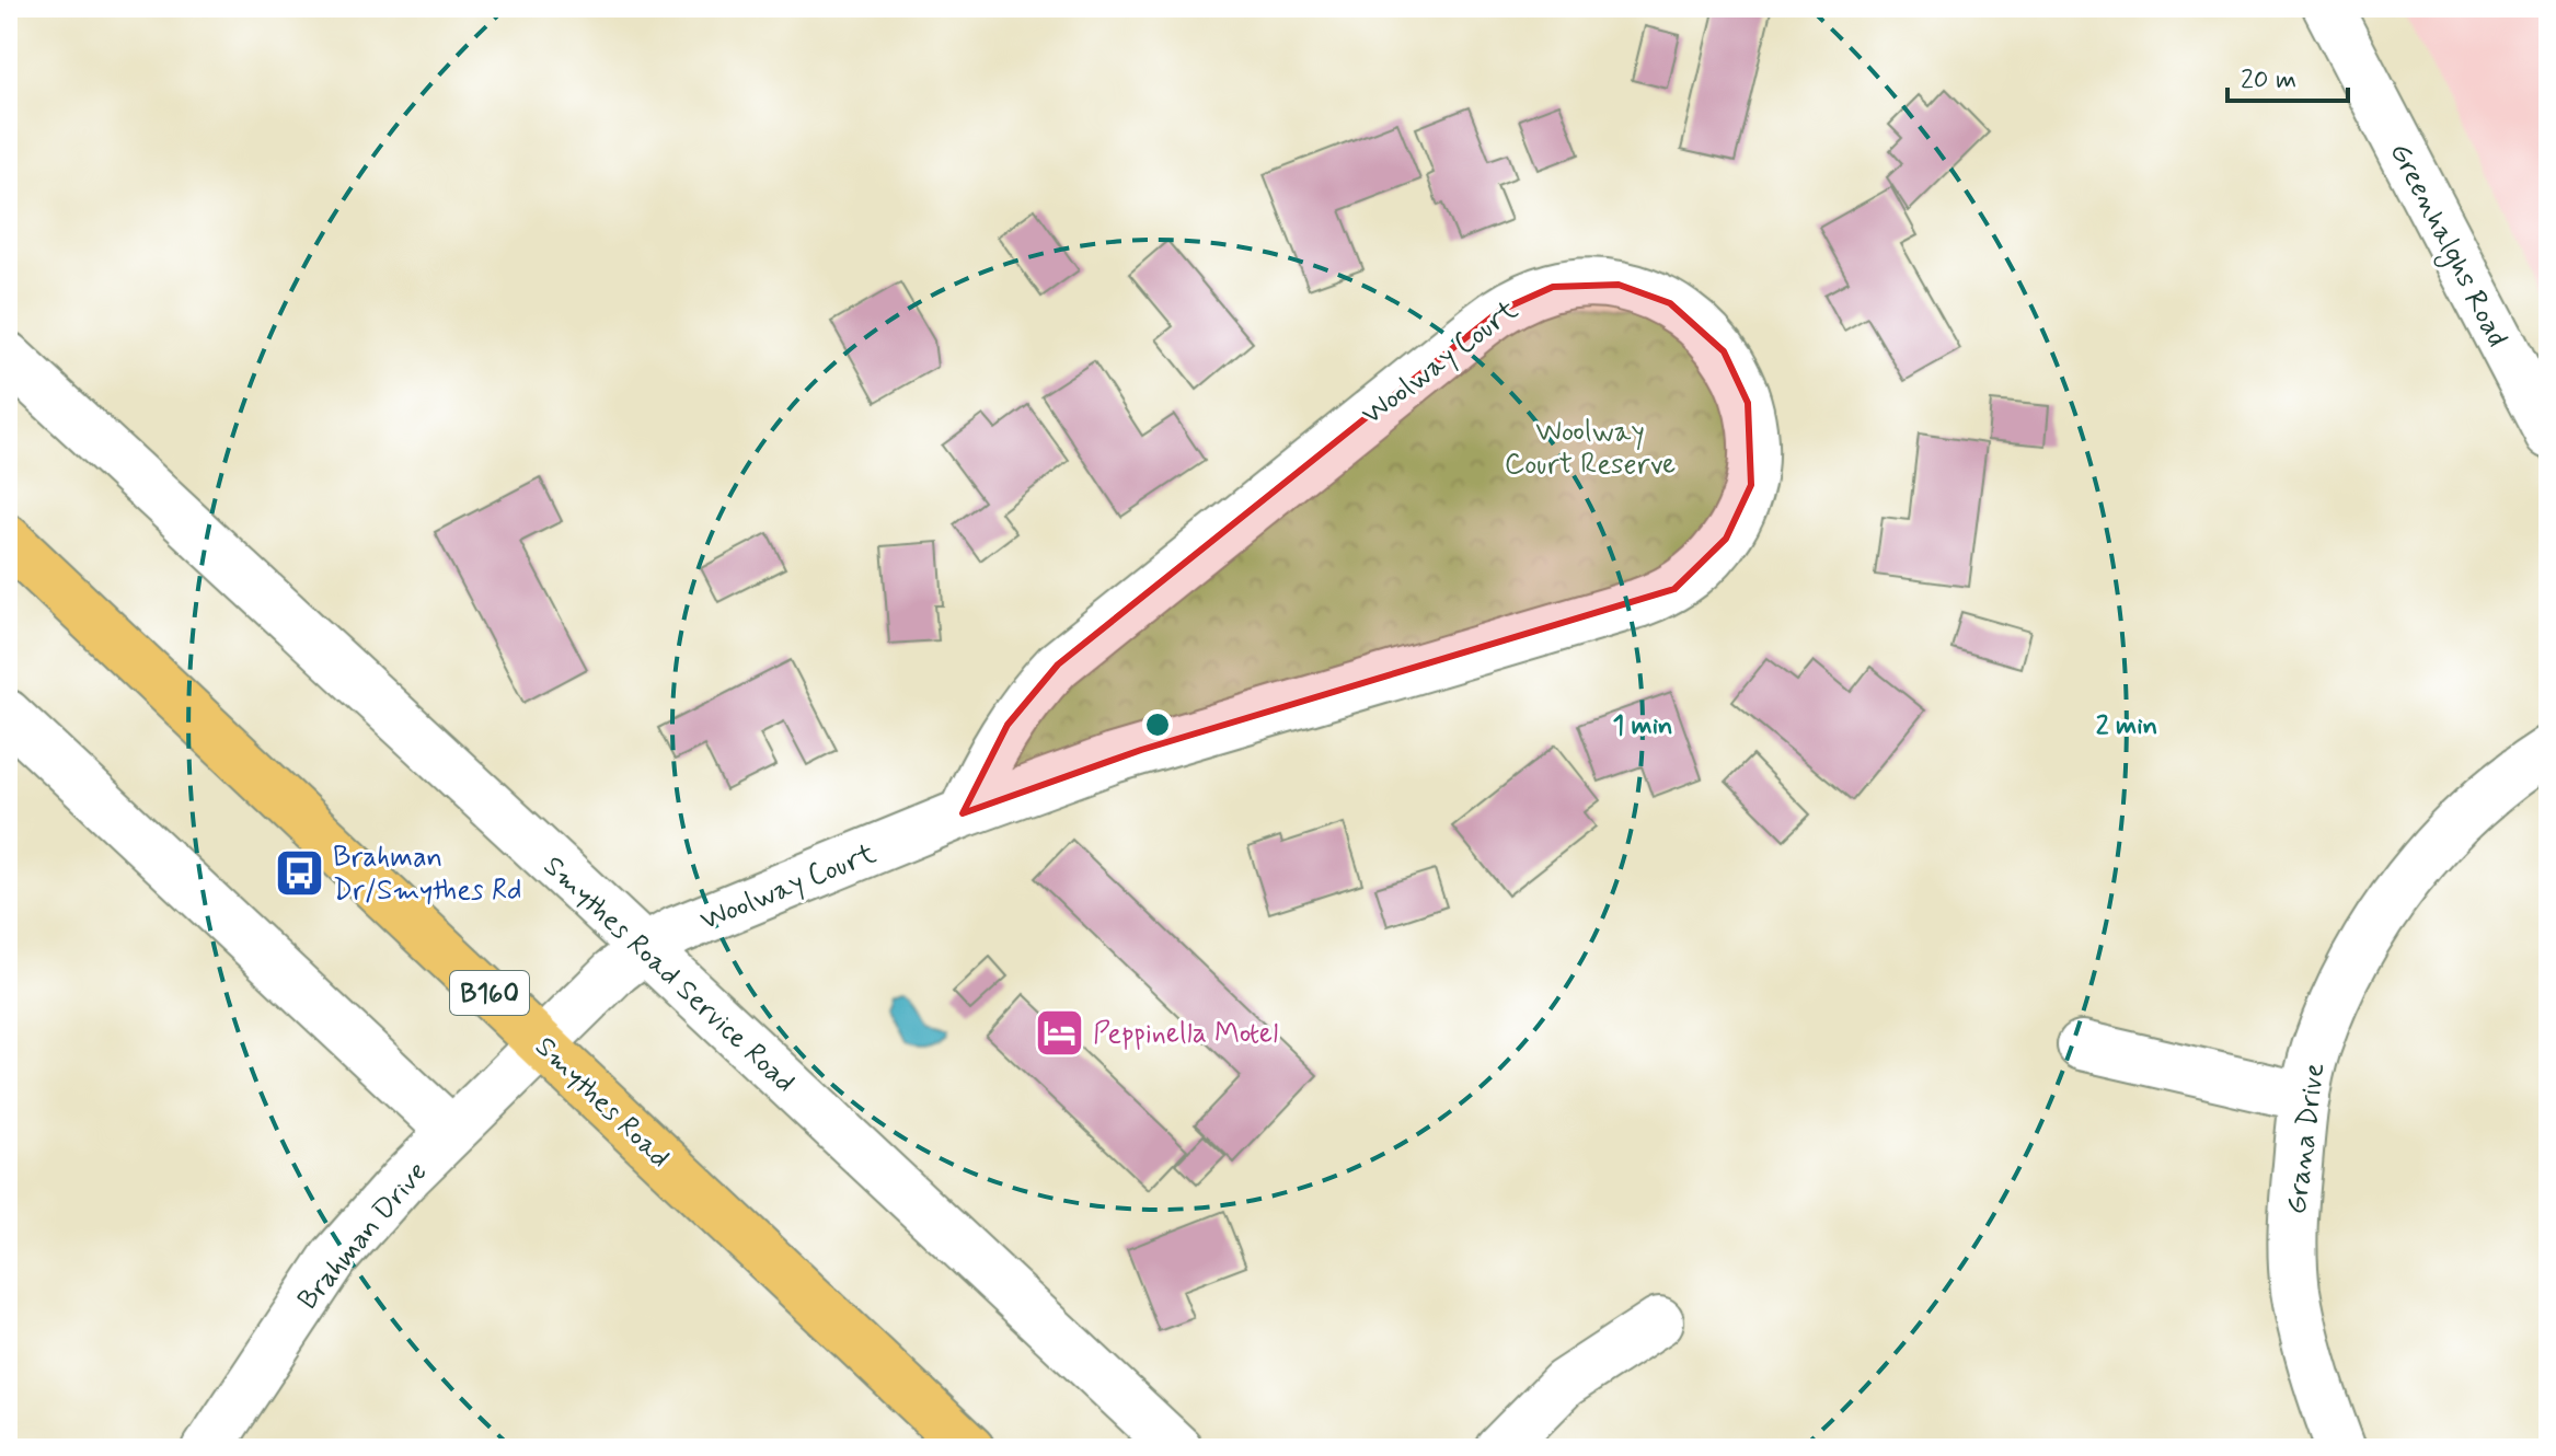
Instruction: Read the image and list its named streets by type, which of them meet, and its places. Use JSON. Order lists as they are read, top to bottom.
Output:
{
  "streets": {
    "main road": ["B160", "Smythes Road"],
    "street": [
      "Greenhalghs Road",
      "Woolway Court",
      "Smythes Road Service Road",
      "Grana Drive",
      "Brahman Drive"
    ]
  },
  "crossings": [
    ["Woolway Court", "Smythes Road Service Road"],
    ["Woolway Court", "Smythes Road"],
    ["Woolway Court", "Brahman Drive"],
    ["Smythes Road", "Brahman Drive"]
  ],
  "parks": ["Woolway Court Reserve"],
  "places": {
    "bus stop": ["Brahman Dr/Smythes Rd"],
    "hotel": ["Peppinella Motel"]
  },
  "scale_bar": "20 m",
  "rings": ["1 min", "2 min"]
}
